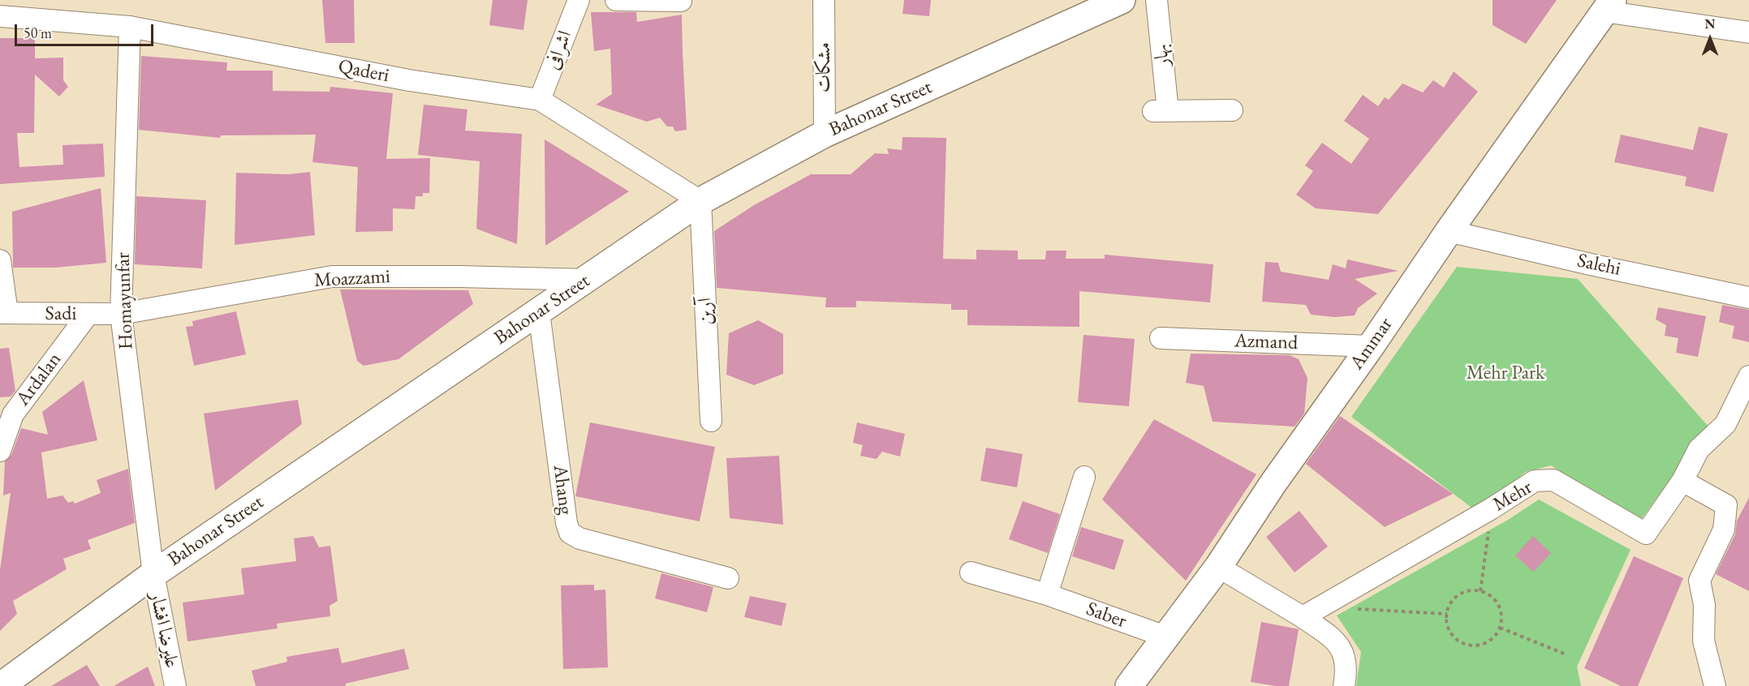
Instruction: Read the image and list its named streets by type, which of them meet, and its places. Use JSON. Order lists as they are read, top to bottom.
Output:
{
  "streets": {
    "main road": ["Bahonar Street", "Ammar"],
    "street": [
      "اشرافی",
      "بهار",
      "مشکات",
      "Qaderi",
      "Salehi",
      "Moazzami",
      "Homayunfar",
      "آرین",
      "Sadi",
      "Azmand",
      "Ardalan",
      "Ahang",
      "Mehr",
      "Saber",
      "علیرضا افشار"
    ]
  },
  "crossings": [
    ["اشرافی", "Qaderi"],
    ["مشکات", "Bahonar Street"],
    ["Qaderi", "Bahonar Street"],
    ["Qaderi", "Homayunfar"],
    ["Qaderi", "آرین"],
    ["Bahonar Street", "Moazzami"],
    ["Bahonar Street", "Homayunfar"],
    ["Bahonar Street", "آرین"],
    ["Bahonar Street", "Ahang"],
    ["Bahonar Street", "علیرضا افشار"],
    ["Salehi", "Ammar"],
    ["Moazzami", "Homayunfar"],
    ["Moazzami", "Sadi"],
    ["Homayunfar", "Sadi"],
    ["Homayunfar", "علیرضا افشار"],
    ["Sadi", "Ardalan"],
    ["Azmand", "Ammar"],
    ["Ammar", "Saber"]
  ],
  "parks": ["Mehr Park"],
  "scale_bar": "50 m",
  "north": "top"
}
